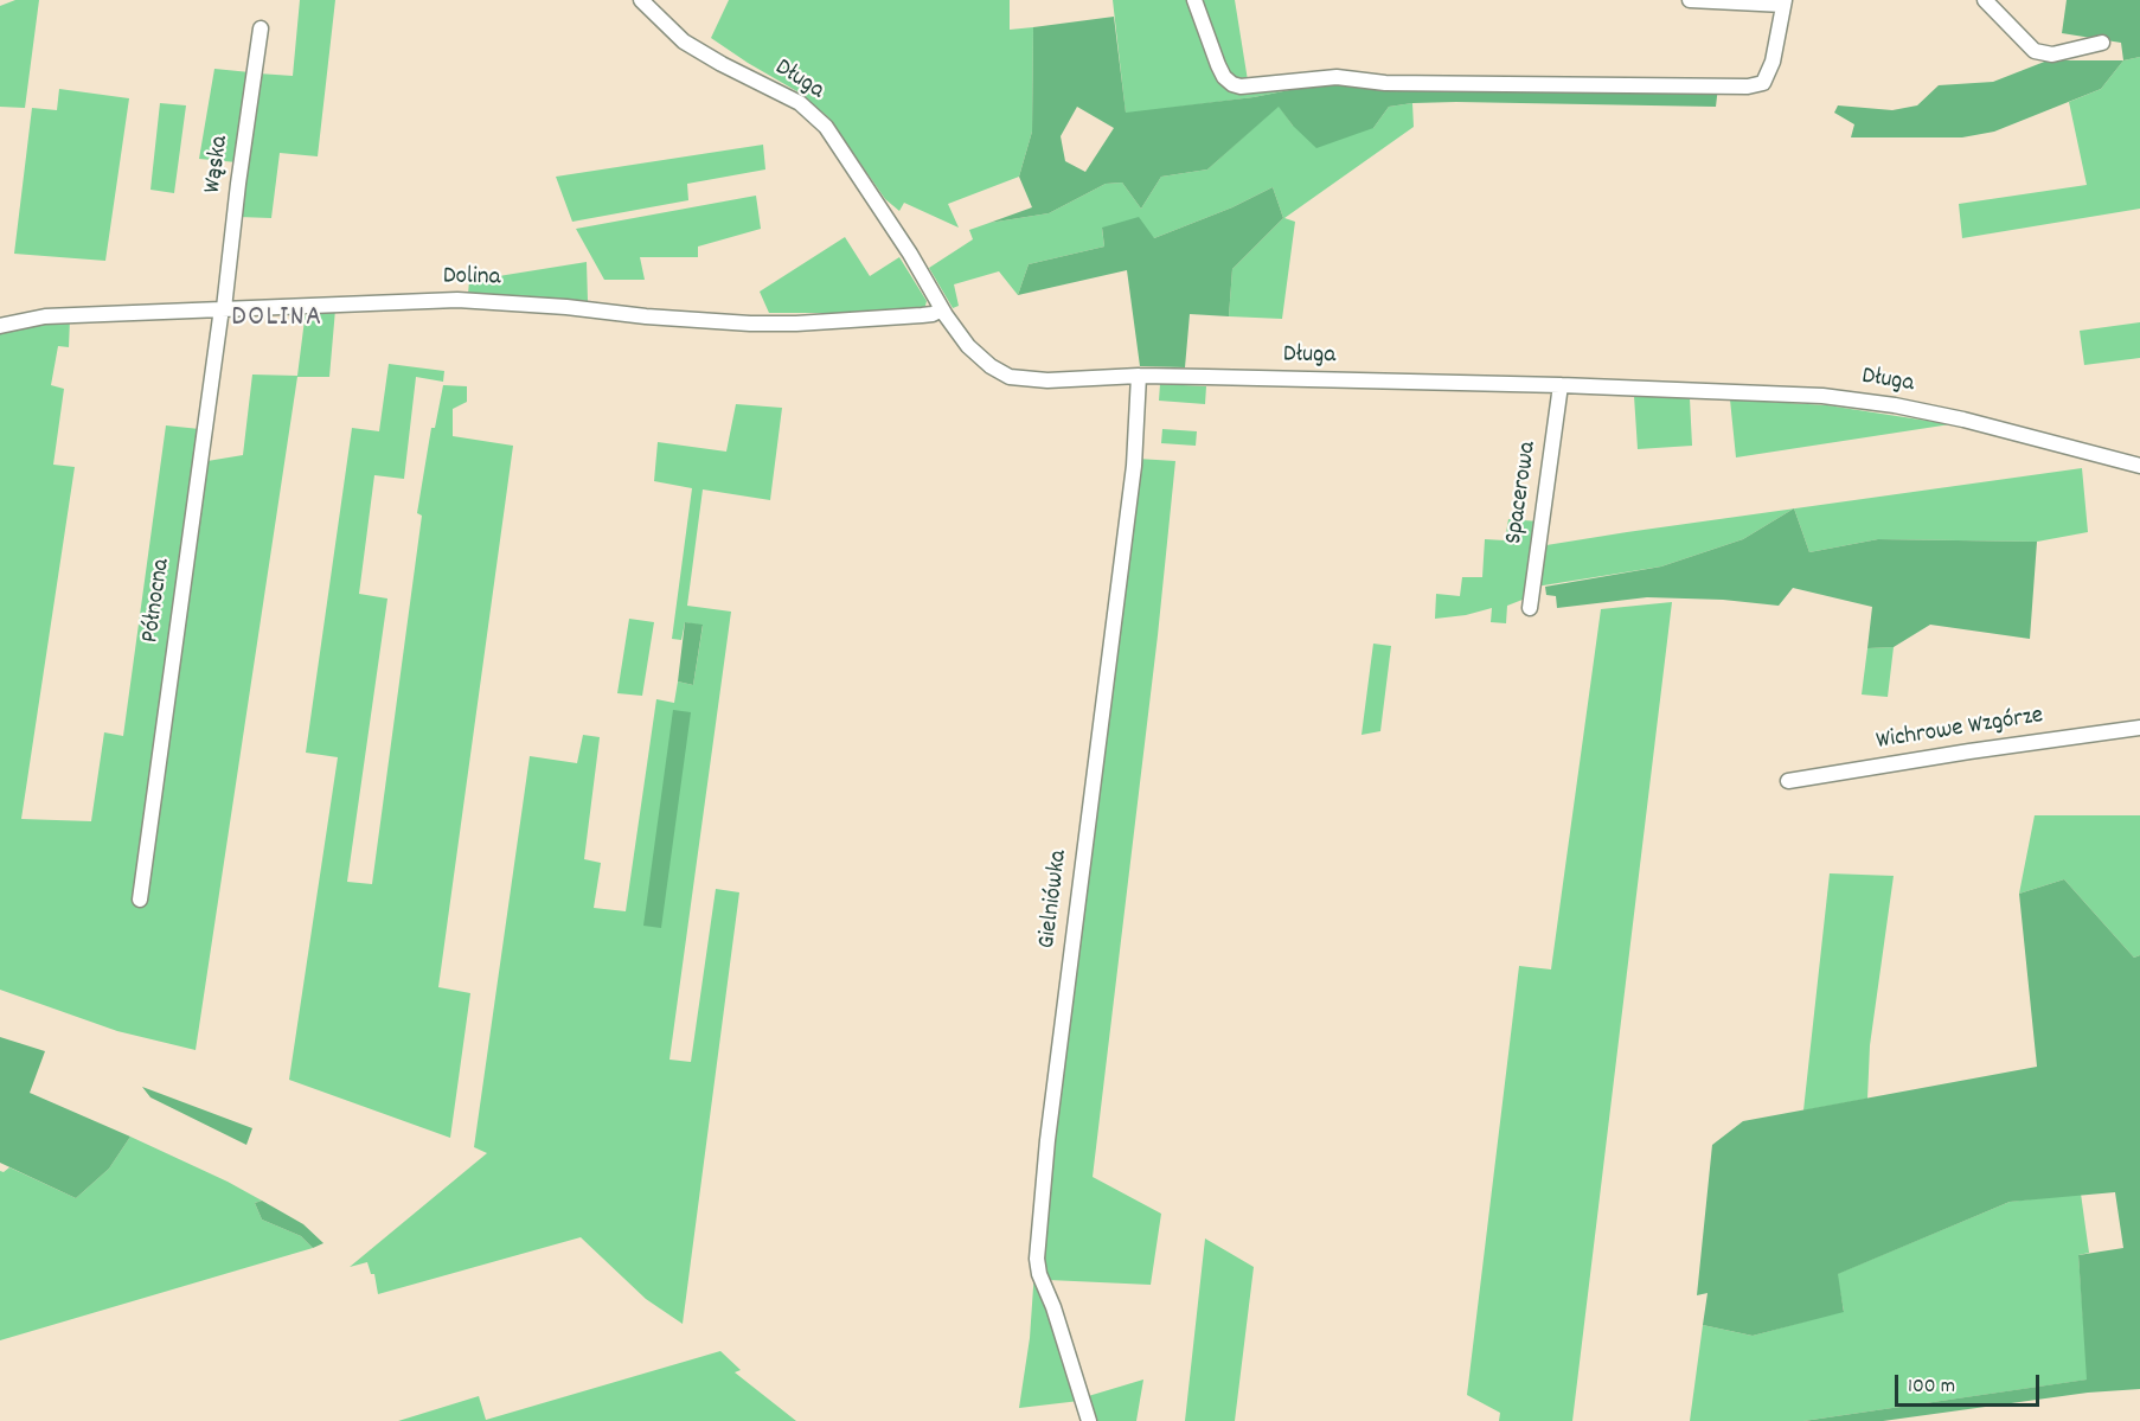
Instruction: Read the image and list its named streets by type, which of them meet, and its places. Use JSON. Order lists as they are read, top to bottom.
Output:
{
  "streets": {
    "street": [
      "Długa",
      "Wąska",
      "Dolina",
      "Spacerowa",
      "Północna",
      "Wichrowe Wzgórze",
      "Gielniówka"
    ]
  },
  "crossings": [
    ["Długa", "Dolina"],
    ["Długa", "Spacerowa"],
    ["Długa", "Gielniówka"],
    ["Wąska", "Dolina"],
    ["Wąska", "Północna"],
    ["Dolina", "Północna"]
  ],
  "districts": ["DOLINA"],
  "scale_bar": "100 m"
}
